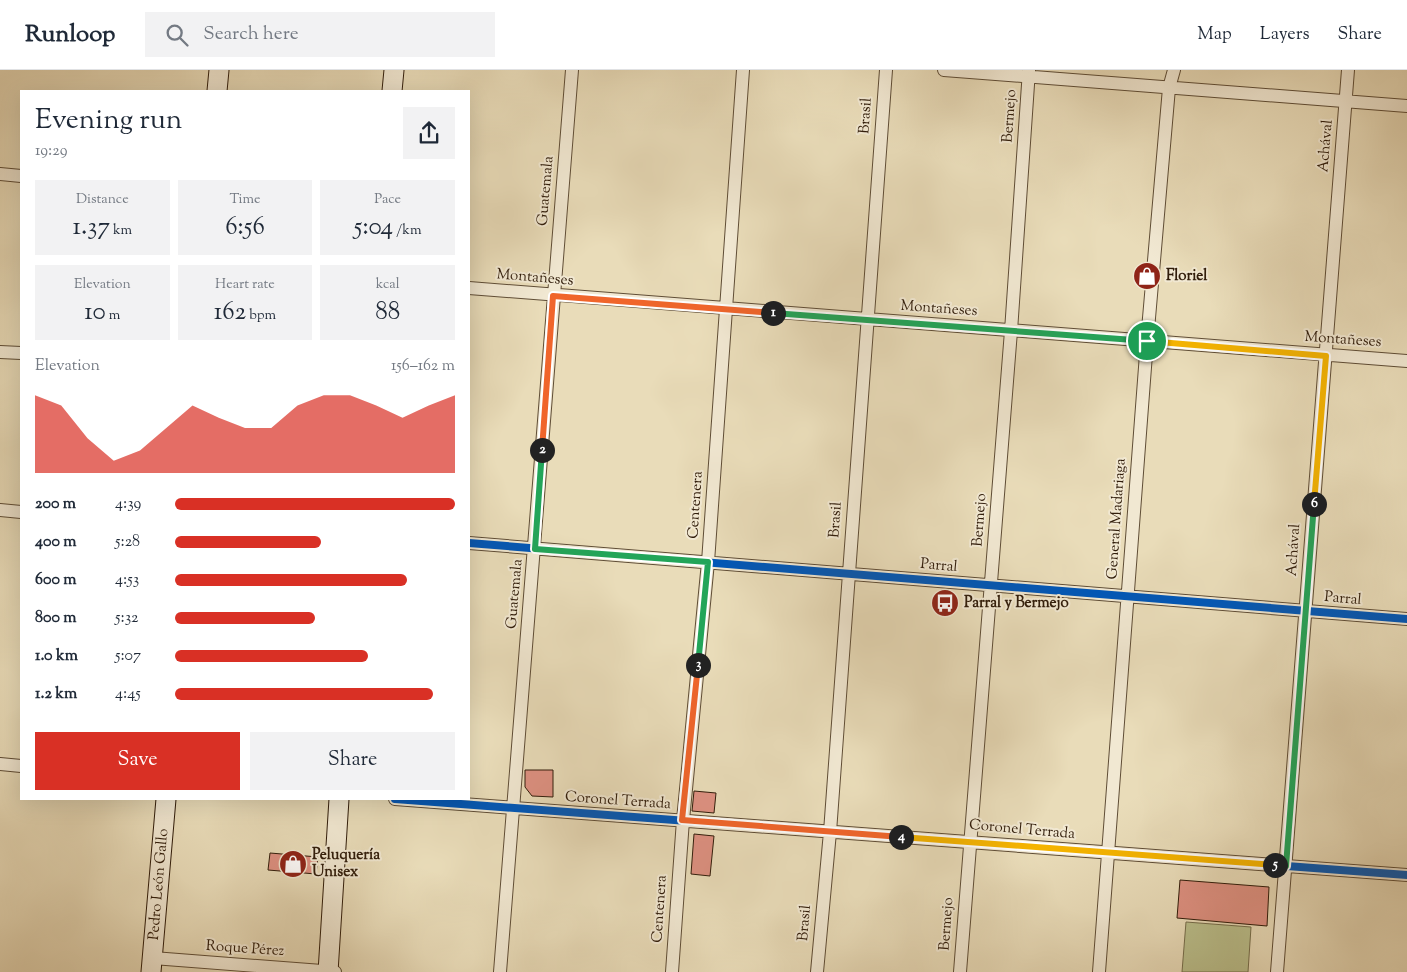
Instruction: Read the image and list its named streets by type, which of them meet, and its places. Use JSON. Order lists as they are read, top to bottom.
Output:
{
  "streets": {
    "street": [
      "Brasil",
      "Bermejo",
      "Achával",
      "Guatemala",
      "Montañeses",
      "Centenera",
      "General Madariaga",
      "Parral",
      "Coronel Terrada",
      "Pedro León Gallo",
      "Roque Pérez"
    ]
  },
  "crossings": [
    ["Brasil", "Montañeses"],
    ["Brasil", "Parral"],
    ["Brasil", "Coronel Terrada"],
    ["Bermejo", "Montañeses"],
    ["Bermejo", "Parral"],
    ["Bermejo", "Coronel Terrada"],
    ["Achával", "Montañeses"],
    ["Achával", "Parral"],
    ["Achával", "Coronel Terrada"],
    ["Guatemala", "Montañeses"],
    ["Guatemala", "Parral"],
    ["Guatemala", "Coronel Terrada"],
    ["Montañeses", "Centenera"],
    ["Montañeses", "General Madariaga"],
    ["Centenera", "Parral"],
    ["Centenera", "Coronel Terrada"],
    ["General Madariaga", "Parral"],
    ["General Madariaga", "Coronel Terrada"],
    ["Pedro León Gallo", "Roque Pérez"]
  ],
  "places": {
    "shop": ["Floriel", "Peluquería Unisex"],
    "bus stop": ["Parral y Bermejo"]
  },
  "page": {
    "header": "Runloop",
    "search": "Search here",
    "nav": ["Map", "Layers", "Share"],
    "heading": ["Evening run", "19:29"],
    "stats": [
      ["Distance", "1.37 km"],
      ["Time", "6:56"],
      ["Pace", "5:04 /km"],
      ["Elevation", "10 m"],
      ["Heart rate", "162 bpm"],
      ["kcal", "88"]
    ],
    "pins": [
      "1",
      "2",
      "6",
      "3",
      "4",
      "5"
    ],
    "chart": ["Elevation", "156–162 m"],
    "list": [
      {
        "name": "200 m",
        "note": "4:39"
      },
      {
        "name": "400 m",
        "note": "5:28"
      },
      {
        "name": "600 m",
        "note": "4:53"
      },
      {
        "name": "800 m",
        "note": "5:32"
      },
      {
        "name": "1.0 km",
        "note": "5:07"
      },
      {
        "name": "1.2 km",
        "note": "4:45"
      }
    ],
    "buttons": ["Save", "Share"]
  }
}
